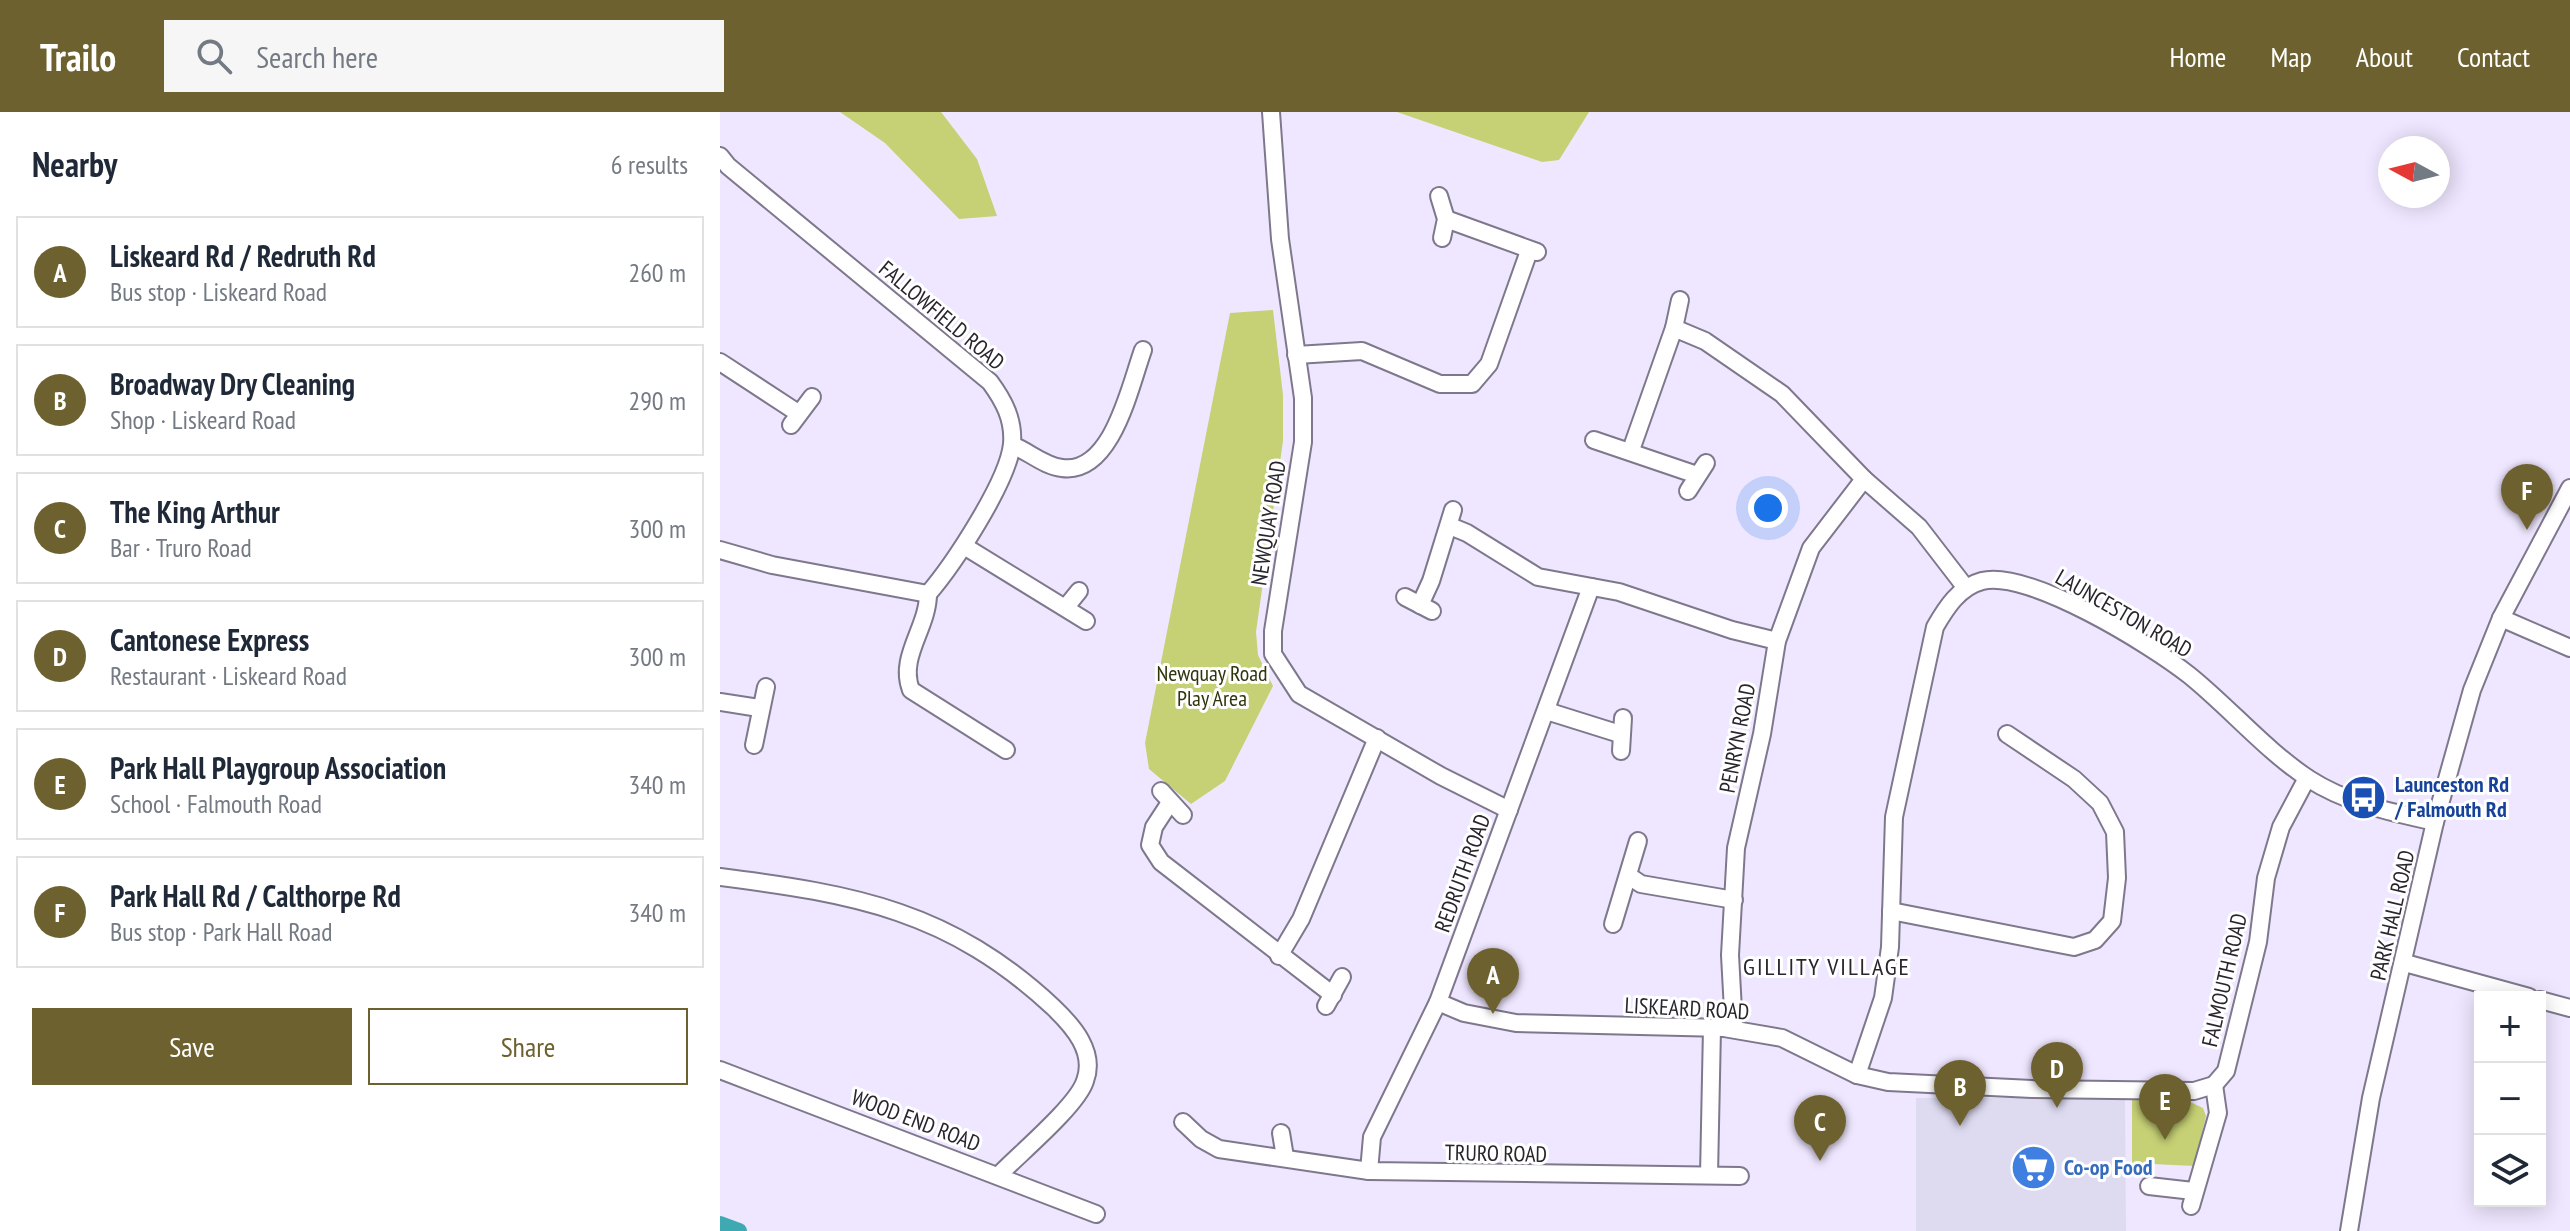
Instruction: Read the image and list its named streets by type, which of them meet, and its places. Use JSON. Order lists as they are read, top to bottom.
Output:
{
  "streets": {
    "street": [
      "FALLOWFIELD ROAD",
      "NEWQUAY ROAD",
      "LAUNCESTON ROAD",
      "PENRYN ROAD",
      "REDRUTH ROAD",
      "PARK HALL ROAD",
      "FALMOUTH ROAD",
      "LISKEARD ROAD",
      "WOOD END ROAD",
      "TRURO ROAD"
    ]
  },
  "crossings": [
    ["NEWQUAY ROAD", "REDRUTH ROAD"],
    ["LAUNCESTON ROAD", "PARK HALL ROAD"],
    ["LAUNCESTON ROAD", "FALMOUTH ROAD"],
    ["PENRYN ROAD", "LISKEARD ROAD"],
    ["REDRUTH ROAD", "LISKEARD ROAD"],
    ["REDRUTH ROAD", "TRURO ROAD"],
    ["FALMOUTH ROAD", "LISKEARD ROAD"]
  ],
  "districts": ["GILLITY VILLAGE"],
  "parks": ["Newquay Road Play Area"],
  "places": {
    "bus stop": ["Launceston Rd / Falmouth Rd"],
    "supermarket": ["Co-op Food"]
  },
  "north": "left",
  "page": {
    "header": "Trailo",
    "search": "Search here",
    "nav": [
      "Home",
      "Map",
      "About",
      "Contact"
    ],
    "heading": ["Nearby", "6 results"],
    "list": [
      {
        "mark": "A",
        "name": "Liskeard Rd / Redruth Rd",
        "note": "Bus stop · Liskeard Road",
        "value": "260 m"
      },
      {
        "mark": "B",
        "name": "Broadway Dry Cleaning",
        "note": "Shop · Liskeard Road",
        "value": "290 m"
      },
      {
        "mark": "C",
        "name": "The King Arthur",
        "note": "Bar · Truro Road",
        "value": "300 m"
      },
      {
        "mark": "D",
        "name": "Cantonese Express",
        "note": "Restaurant · Liskeard Road",
        "value": "300 m"
      },
      {
        "mark": "E",
        "name": "Park Hall Playgroup Association",
        "note": "School · Falmouth Road",
        "value": "340 m"
      },
      {
        "mark": "F",
        "name": "Park Hall Rd / Calthorpe Rd",
        "note": "Bus stop · Park Hall Road",
        "value": "340 m"
      }
    ],
    "pins": [
      "F",
      "A",
      "D",
      "B",
      "E",
      "C"
    ],
    "buttons": ["Save", "Share"],
    "map_buttons": ["+", "−"]
  }
}
